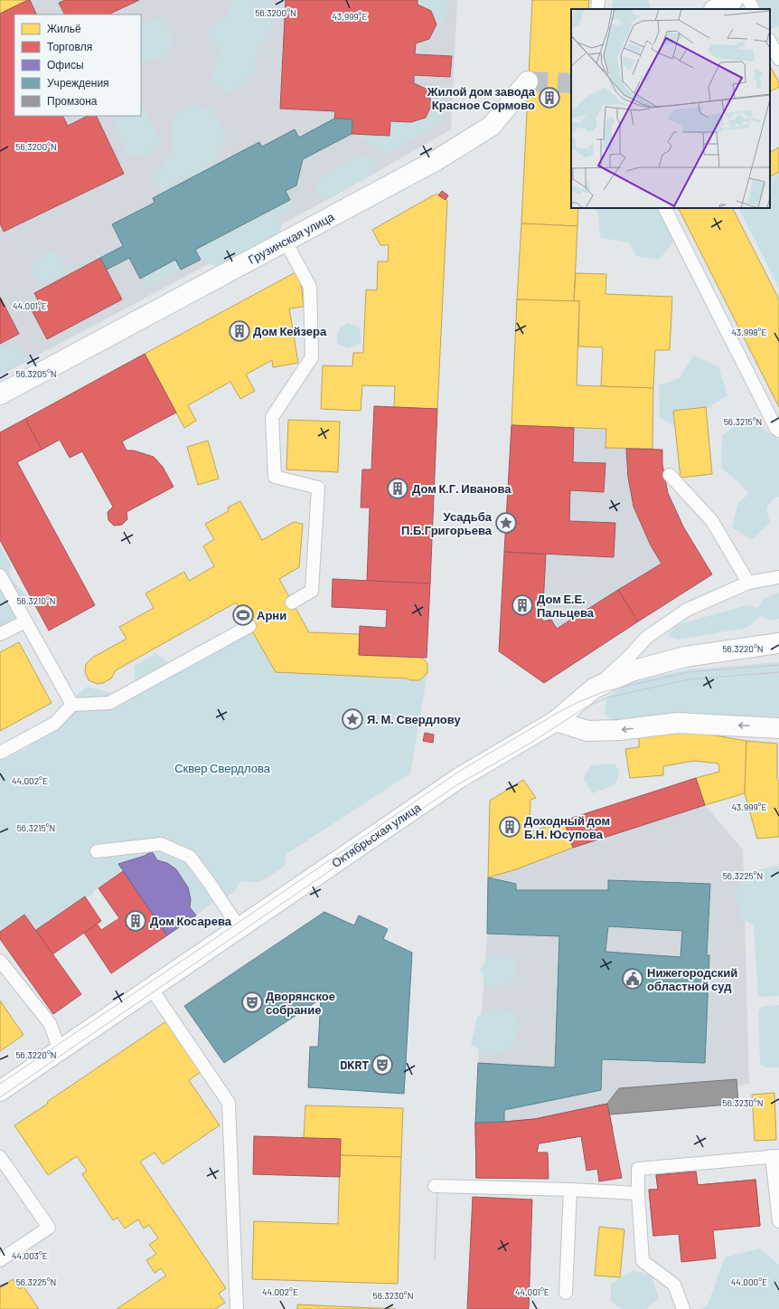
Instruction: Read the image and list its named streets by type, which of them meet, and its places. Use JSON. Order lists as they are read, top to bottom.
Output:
{
  "streets": {
    "street": ["Грузинская улица", "Октябрьская улица"]
  },
  "parks": ["Сквер Свердлова"],
  "places": {
    "building": [
      "Жилой дом завода Красное Сормово",
      "Дом Кейзера",
      "Дом К.Г. Иванова",
      "Дом Е.Е. Пальцева",
      "Доходный дом Б.Н. Юсупова",
      "Дом Косарева"
    ],
    "place": ["Усадьба П.Б.Григорьева", "Я. М. Свердлову"],
    "sports": ["Арни"],
    "public building": ["Нижегородский областной суд"],
    "theatre": ["Дворянское собрание", "DKRT"]
  },
  "legend": [
    "Жильё",
    "Торговля",
    "Офисы",
    "Учреждения",
    "Промзона"
  ],
  "coordinates": [
    "56.3200°N",
    "43.999°E",
    "44.001°E",
    "43.998°E",
    "56.3205°N",
    "56.3215°N",
    "56.3210°N",
    "56.3220°N",
    "44.002°E",
    "56.3225°N",
    "56.3230°N",
    "44.003°E",
    "44.000°E"
  ]
}
